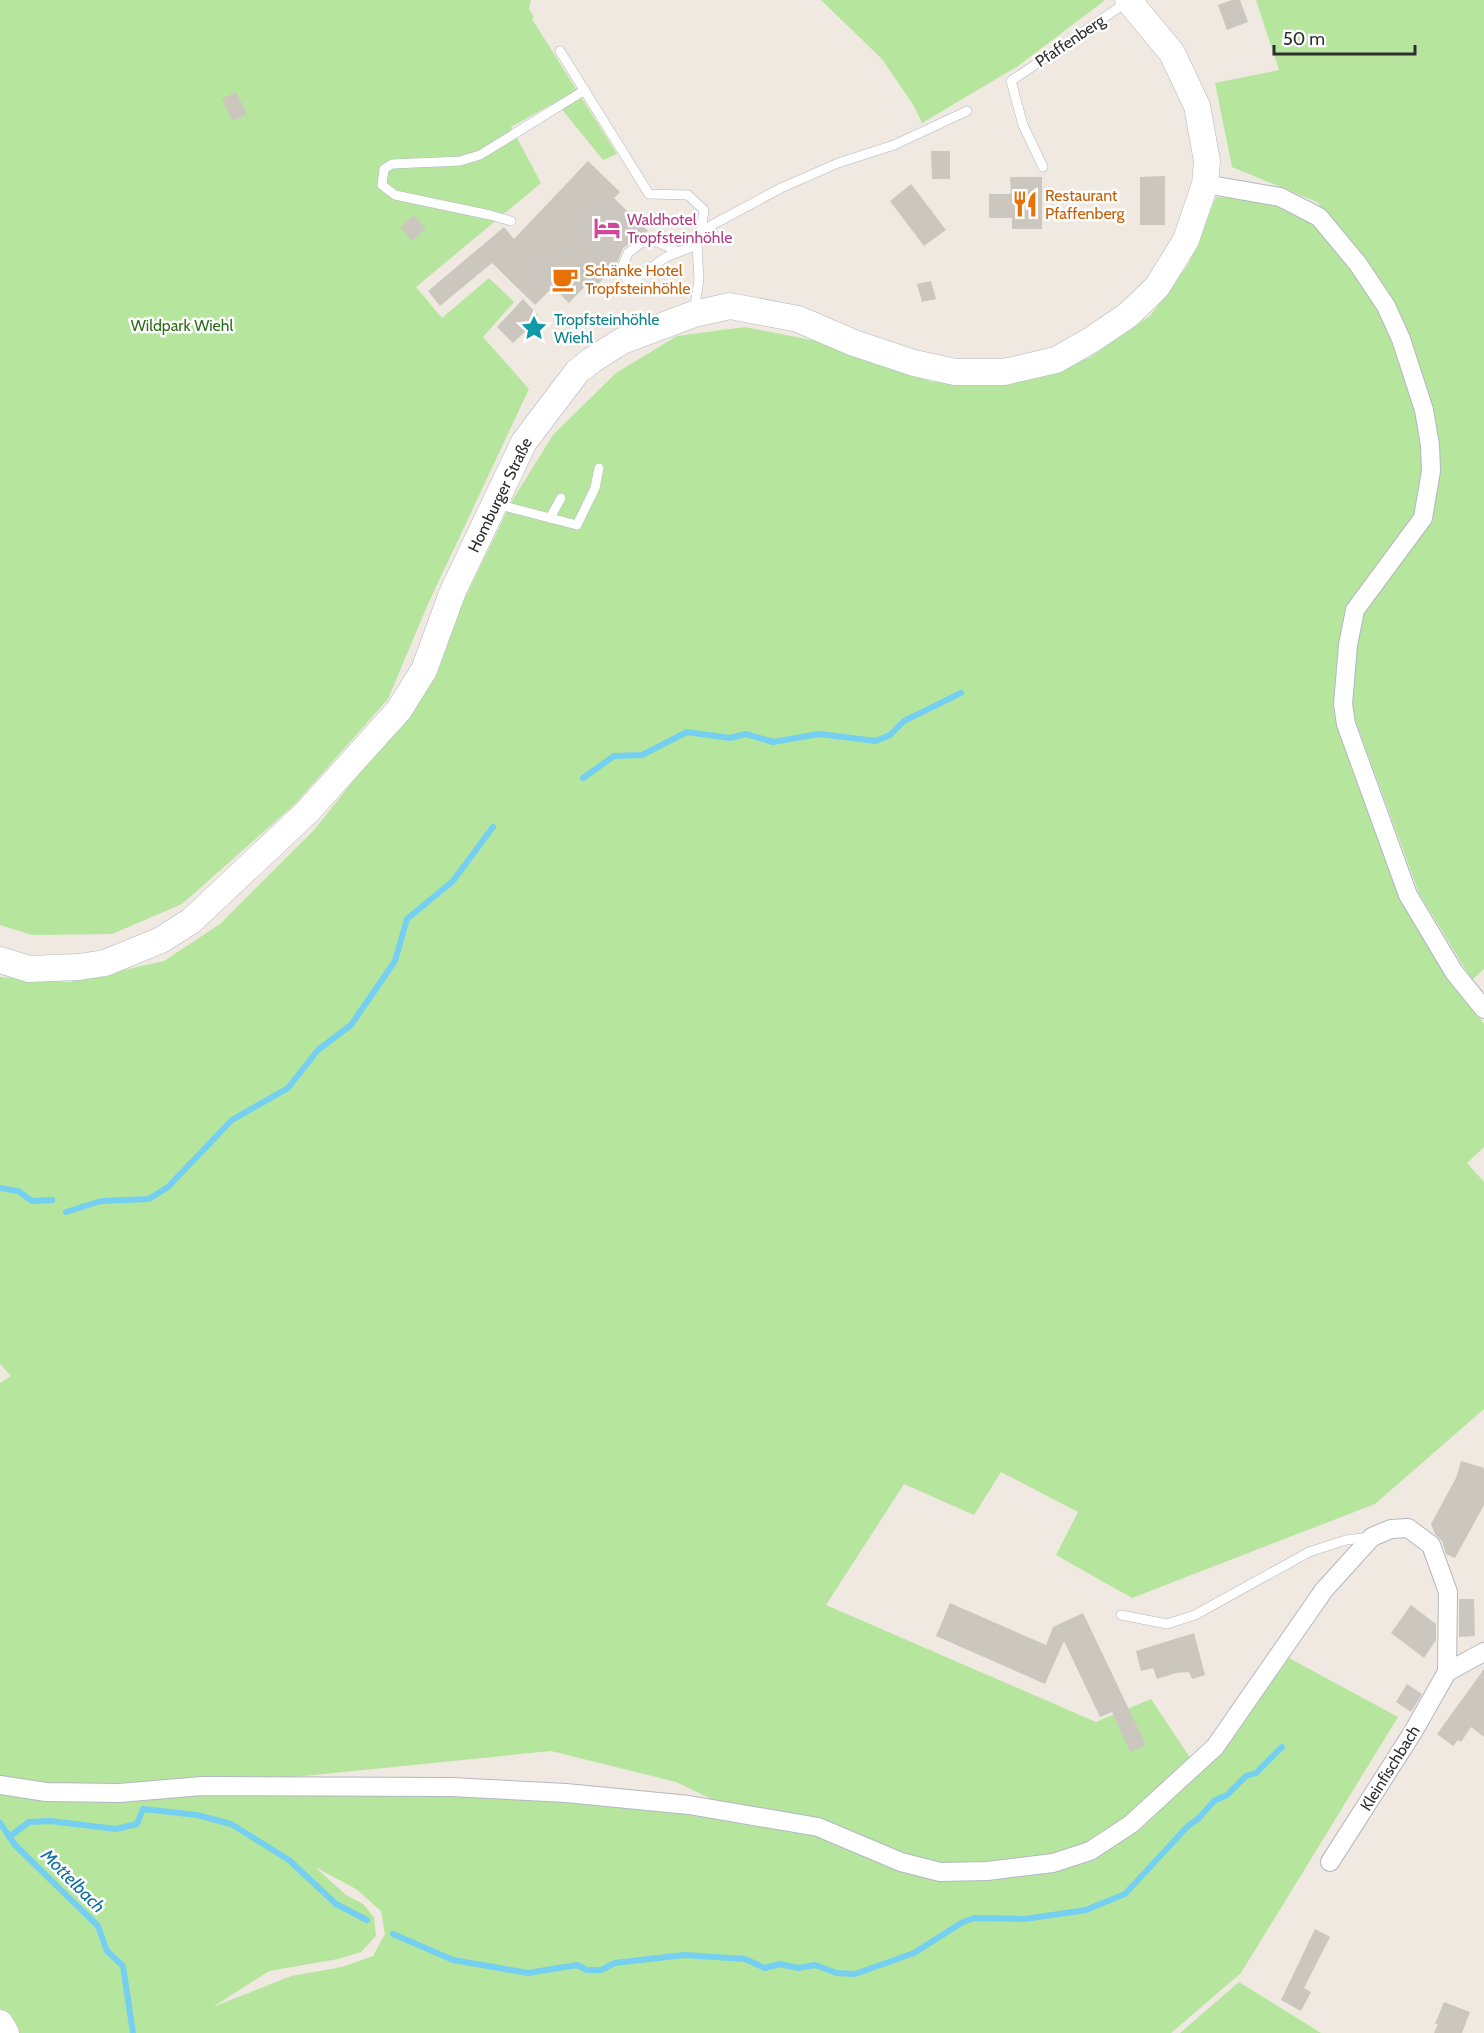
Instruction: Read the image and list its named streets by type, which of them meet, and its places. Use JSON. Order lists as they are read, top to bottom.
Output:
{
  "streets": {
    "main road": ["Homburger Straße"],
    "street": ["Kleinfischbach"],
    "lane": ["Pfaffenberg"]
  },
  "crossings": [
    ["Pfaffenberg", "Homburger Straße"]
  ],
  "water": ["Mottelbach"],
  "parks": ["Wildpark Wiehl"],
  "places": {
    "restaurant": ["Restaurant Pfaffenberg"],
    "hotel": ["Waldhotel Tropfsteinhöhle"],
    "cafe": ["Schänke Hotel Tropfsteinhöhle"],
    "place": ["Tropfsteinhöhle Wiehl"]
  },
  "scale_bar": "50 m"
}
